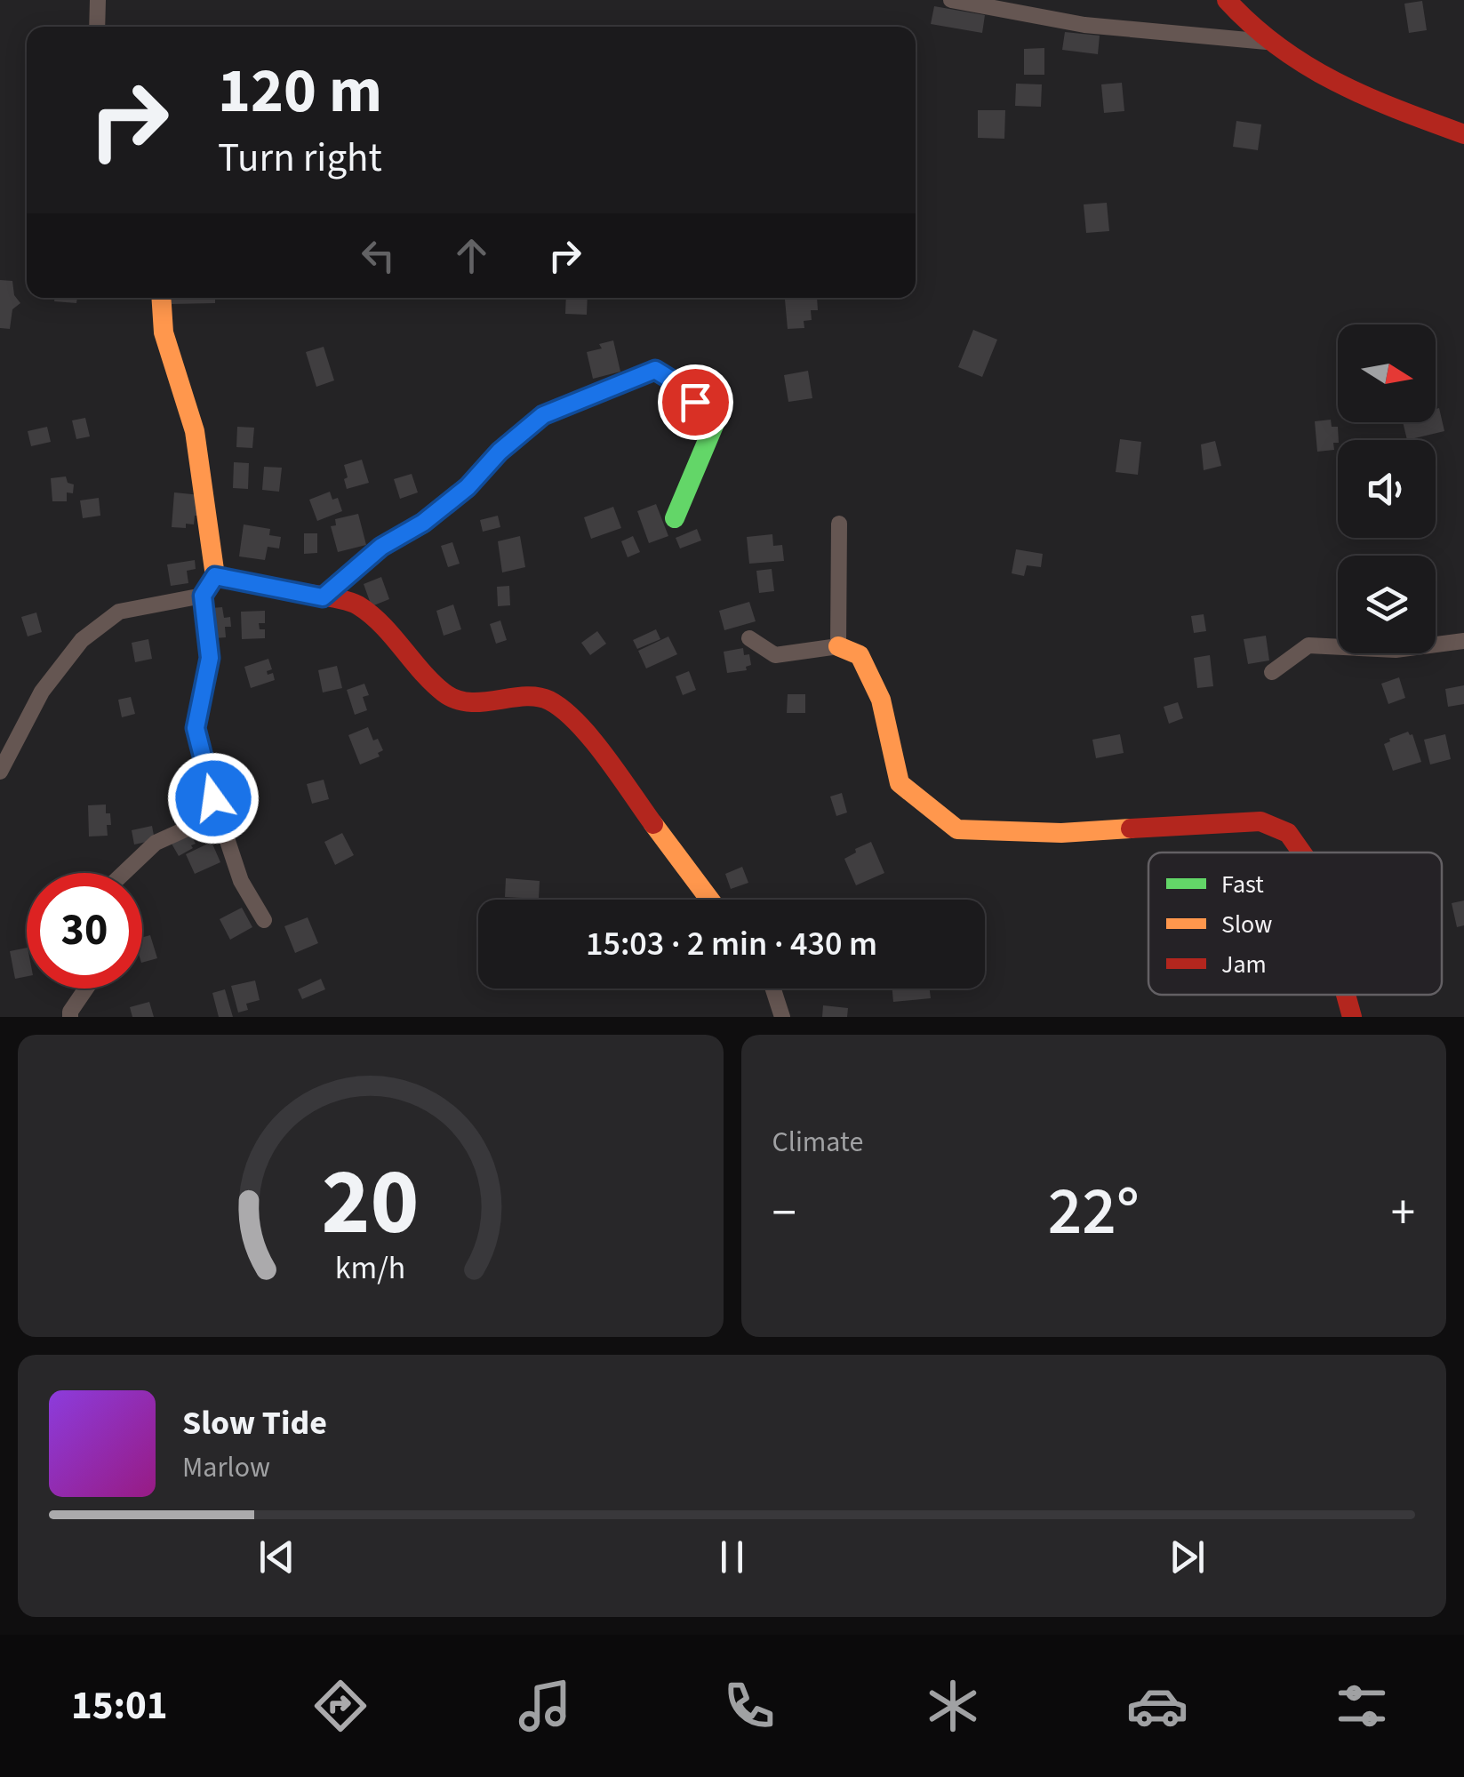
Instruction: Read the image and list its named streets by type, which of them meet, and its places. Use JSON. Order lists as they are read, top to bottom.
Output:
{
  "legend": ["Fast", "Slow", "Jam"],
  "north": "right",
  "page": {
    "turn": ["120 m", "Turn right"],
    "limit": "30",
    "trip": "15:03 · 2 min · 430 m",
    "tile": "Climate",
    "heat": ["−", "22°", "+"],
    "song": ["Slow Tide", "Marlow"],
    "tabs": "15:01",
    "gauge": ["20", "km/h"]
  }
}
